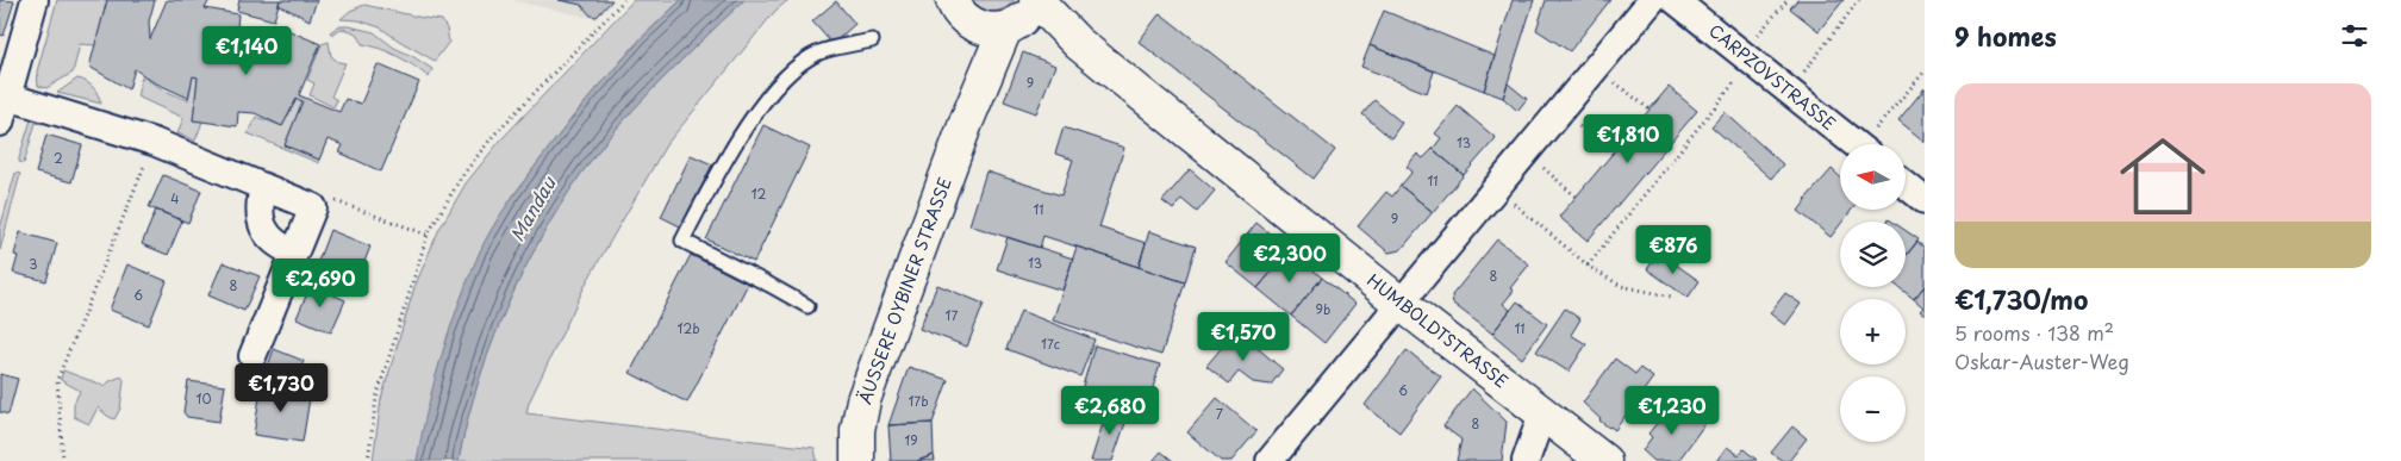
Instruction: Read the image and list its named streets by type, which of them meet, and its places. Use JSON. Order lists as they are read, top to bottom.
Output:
{
  "streets": {
    "main road": ["ÄUSSERE OYBINER STRASSE", "HUMBOLDTSTRASSE"],
    "street": ["CARPZOVSTRASSE"]
  },
  "crossings": [
    ["ÄUSSERE OYBINER STRASSE", "HUMBOLDTSTRASSE"]
  ],
  "water": ["Mandau"],
  "house_numbers": [
    "9",
    "13",
    "2",
    "11",
    "12",
    "4",
    "11",
    "9",
    "13",
    "3",
    "8",
    "8",
    "6",
    "9b",
    "17",
    "12b",
    "11",
    "17c",
    "6",
    "10",
    "17b",
    "7",
    "8",
    "19"
  ],
  "north": "left",
  "page": {
    "heading": "9 homes",
    "price": [
      "€1,140",
      "€1,810",
      "€876",
      "€2,300",
      "€2,690",
      "€1,570",
      "€1,730",
      "€2,680",
      "€1,230"
    ],
    "list": [
      {
        "name": "€1,730/mo",
        "note": "5 rooms · 138 m² · Oskar-Auster-Weg"
      }
    ],
    "map_buttons": ["+", "−"]
  }
}
